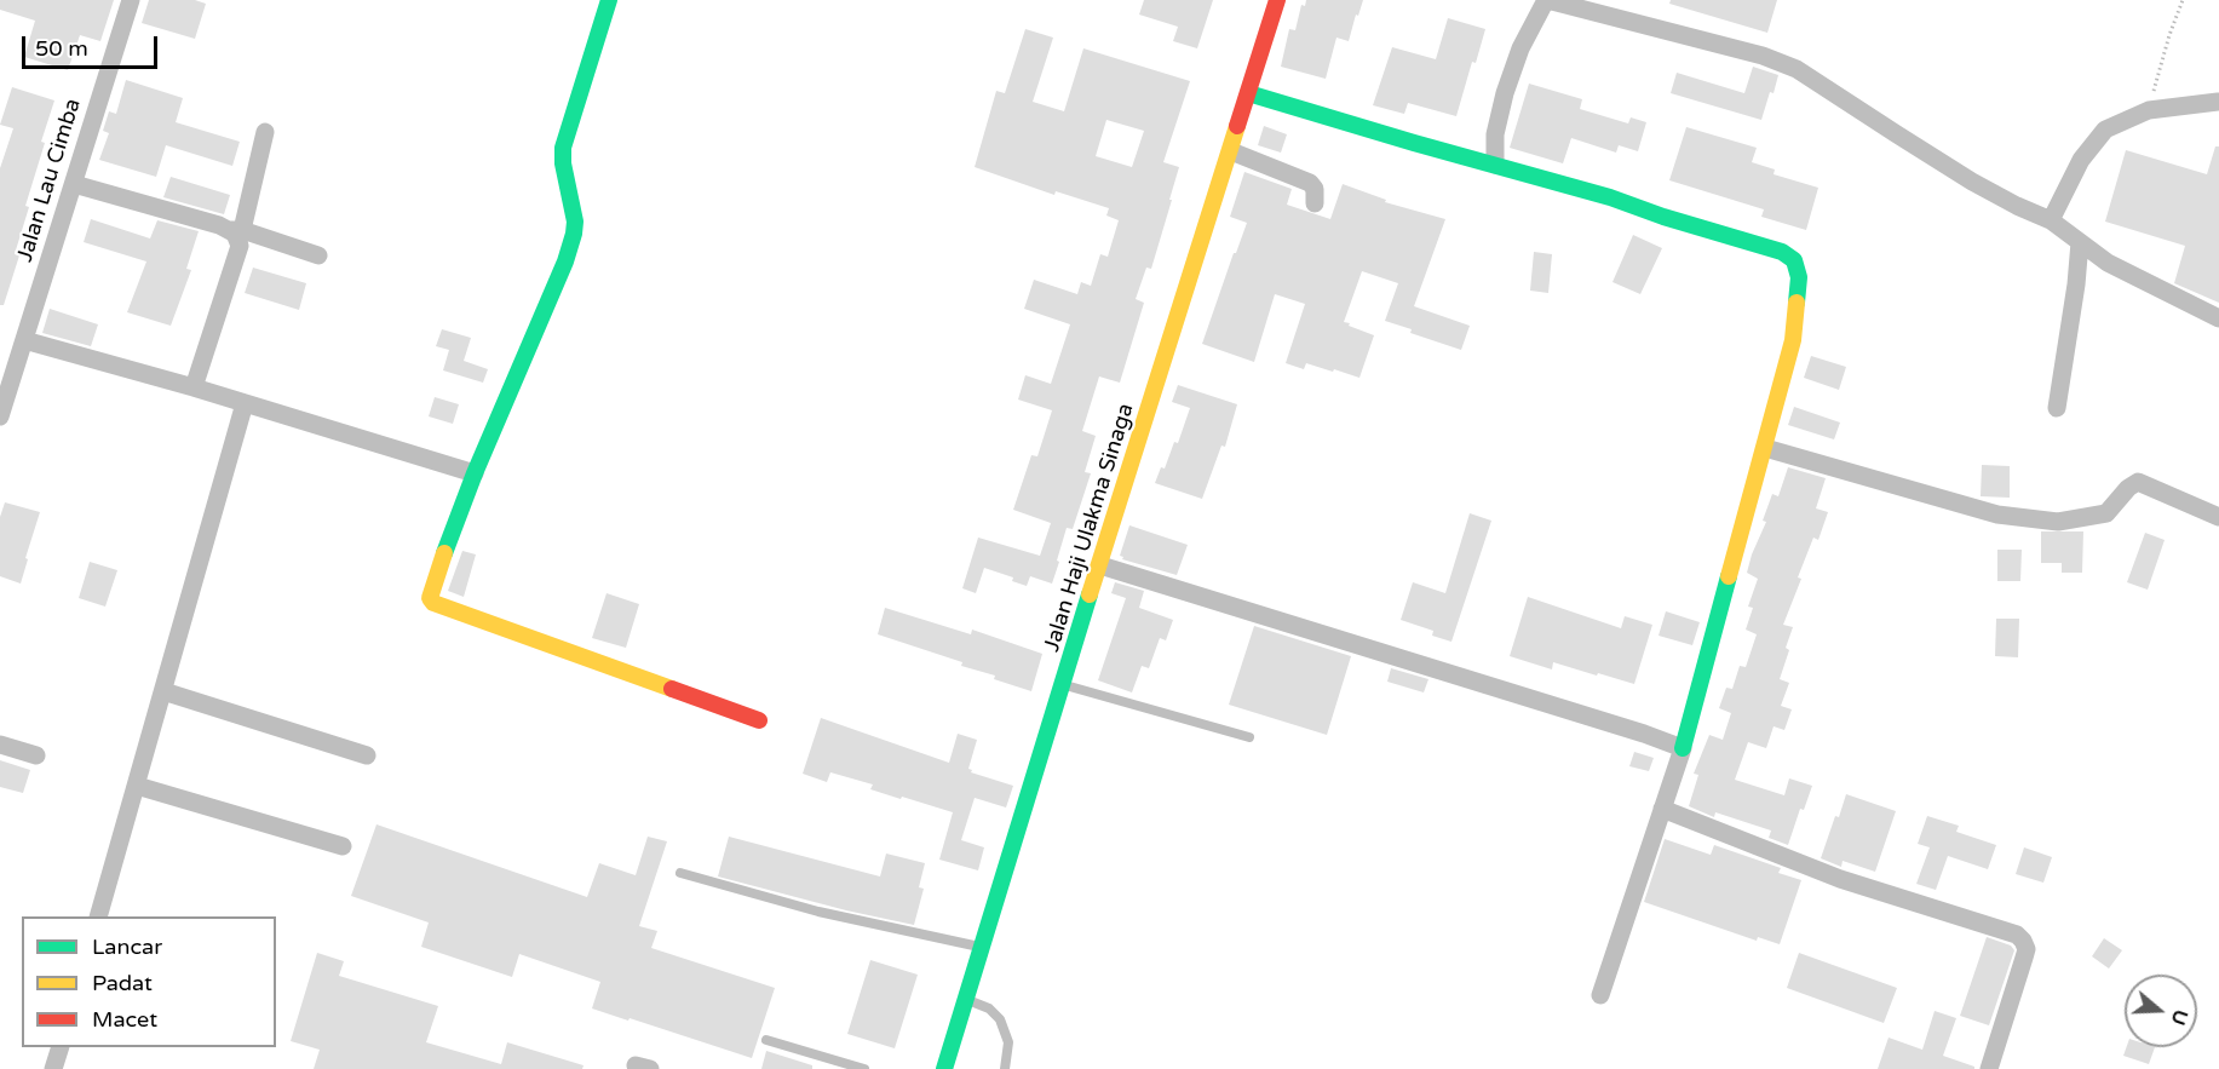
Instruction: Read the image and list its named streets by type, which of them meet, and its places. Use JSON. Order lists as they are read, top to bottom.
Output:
{
  "streets": {
    "street": ["Jalan Lau Cimba", "Jalan Haji Ulakma Sinaga"]
  },
  "legend": ["Lancar", "Padat", "Macet"],
  "scale_bar": "50 m",
  "north": "right"
}
